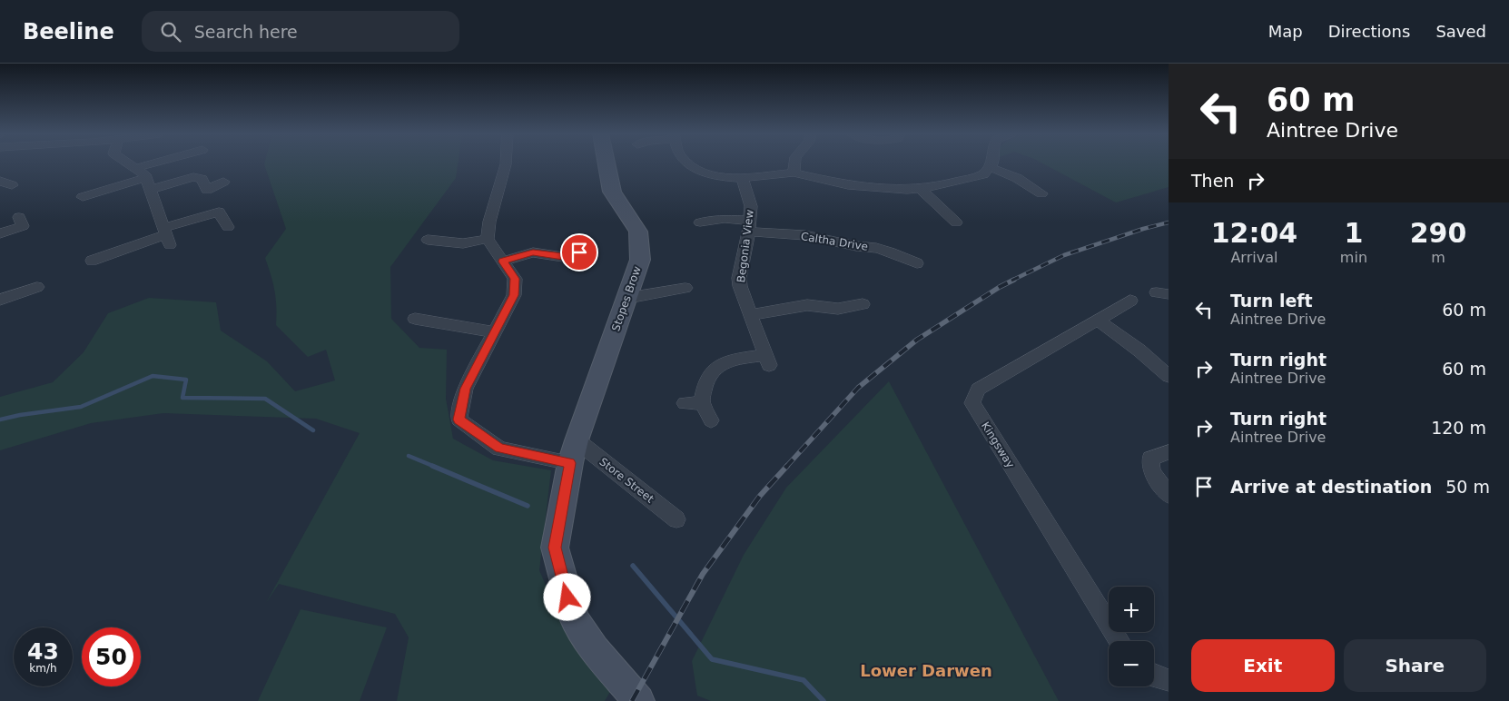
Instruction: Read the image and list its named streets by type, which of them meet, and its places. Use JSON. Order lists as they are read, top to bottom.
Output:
{
  "streets": {
    "main road": ["Stopes Brow"],
    "street": [
      "Caltha Drive",
      "Begonia View",
      "Kingsway",
      "Store Street"
    ]
  },
  "crossings": [
    ["Caltha Drive", "Begonia View"],
    ["Stopes Brow", "Store Street"]
  ],
  "districts": ["Lower Darwen"],
  "page": {
    "header": "Beeline",
    "search": "Search here",
    "nav": ["Map", "Directions", "Saved"],
    "turn": ["60 m", "Aintree Drive"],
    "then": "Then",
    "eta": [
      "12:04",
      "Arrival",
      "1",
      "min",
      "290",
      "m"
    ],
    "list": [
      {
        "name": "Turn left",
        "note": "Aintree Drive",
        "value": "60 m"
      },
      {
        "name": "Turn right",
        "note": "Aintree Drive",
        "value": "60 m"
      },
      {
        "name": "Turn right",
        "note": "Aintree Drive",
        "value": "120 m"
      },
      {
        "name": "Arrive at destination",
        "value": "50 m"
      }
    ],
    "map_buttons": ["+", "−"],
    "speed": "43 km/h",
    "limit": "50",
    "buttons": ["Exit", "Share"]
  }
}
